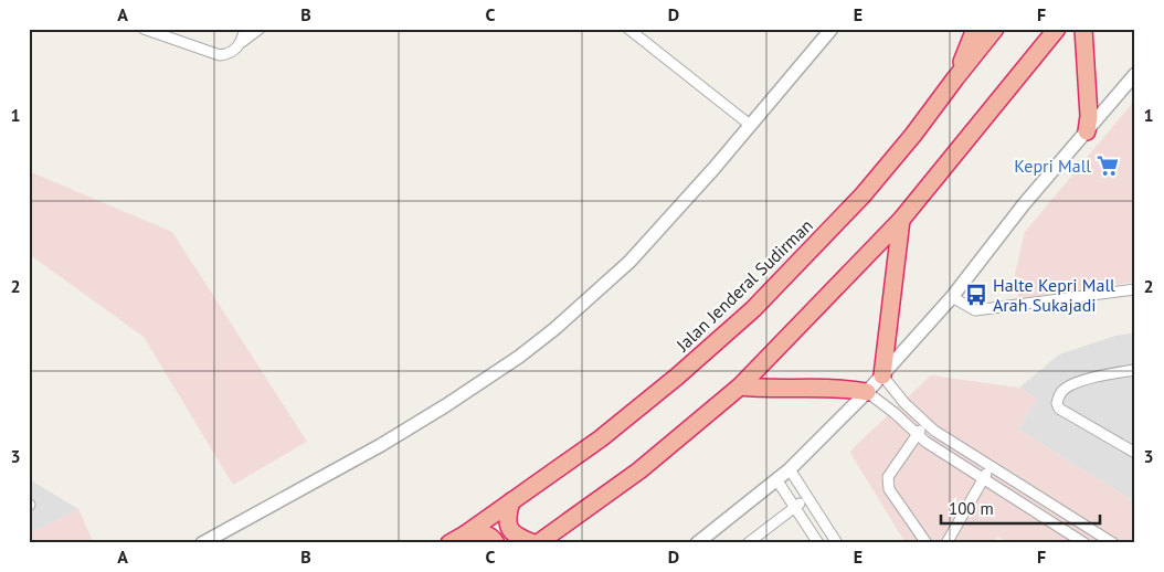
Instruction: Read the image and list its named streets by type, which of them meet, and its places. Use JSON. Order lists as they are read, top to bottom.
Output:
{
  "streets": {
    "highway": ["Jalan Jenderal Sudirman"]
  },
  "places": {
    "supermarket": ["Kepri Mall"],
    "bus stop": ["Halte Kepri Mall Arah Sukajadi"]
  },
  "scale_bar": "100 m",
  "grid": {
    "columns": [
      "A",
      "B",
      "C",
      "D",
      "E",
      "F"
    ],
    "rows": ["1", "2", "3"]
  }
}
